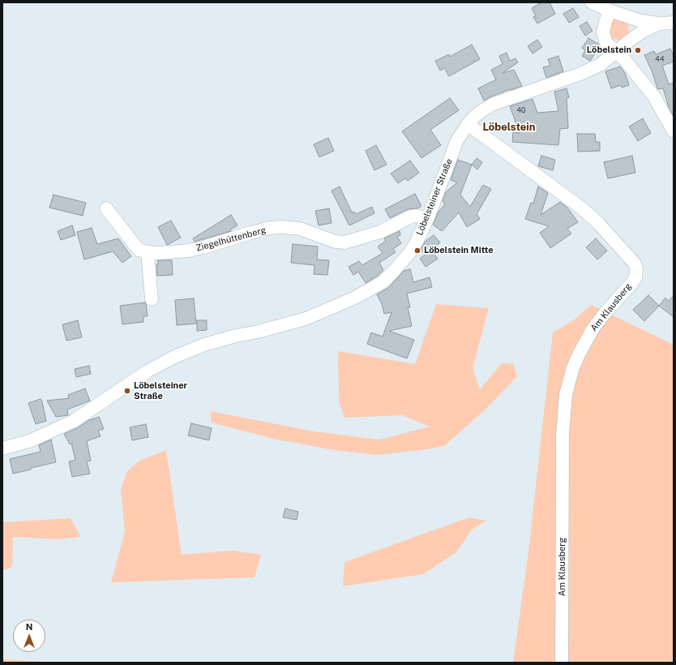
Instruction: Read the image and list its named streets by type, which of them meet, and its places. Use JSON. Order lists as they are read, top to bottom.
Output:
{
  "streets": {
    "street": ["Löbelsteiner Straße", "Ziegelhüttenberg", "Am Klausberg"]
  },
  "crossings": [
    ["Löbelsteiner Straße", "Ziegelhüttenberg"],
    ["Löbelsteiner Straße", "Am Klausberg"]
  ],
  "districts": ["Löbelstein"],
  "places": ["Löbelstein", "Löbelstein Mitte", "Löbelsteiner Straße"],
  "house_numbers": ["44", "40"],
  "north": "top"
}
